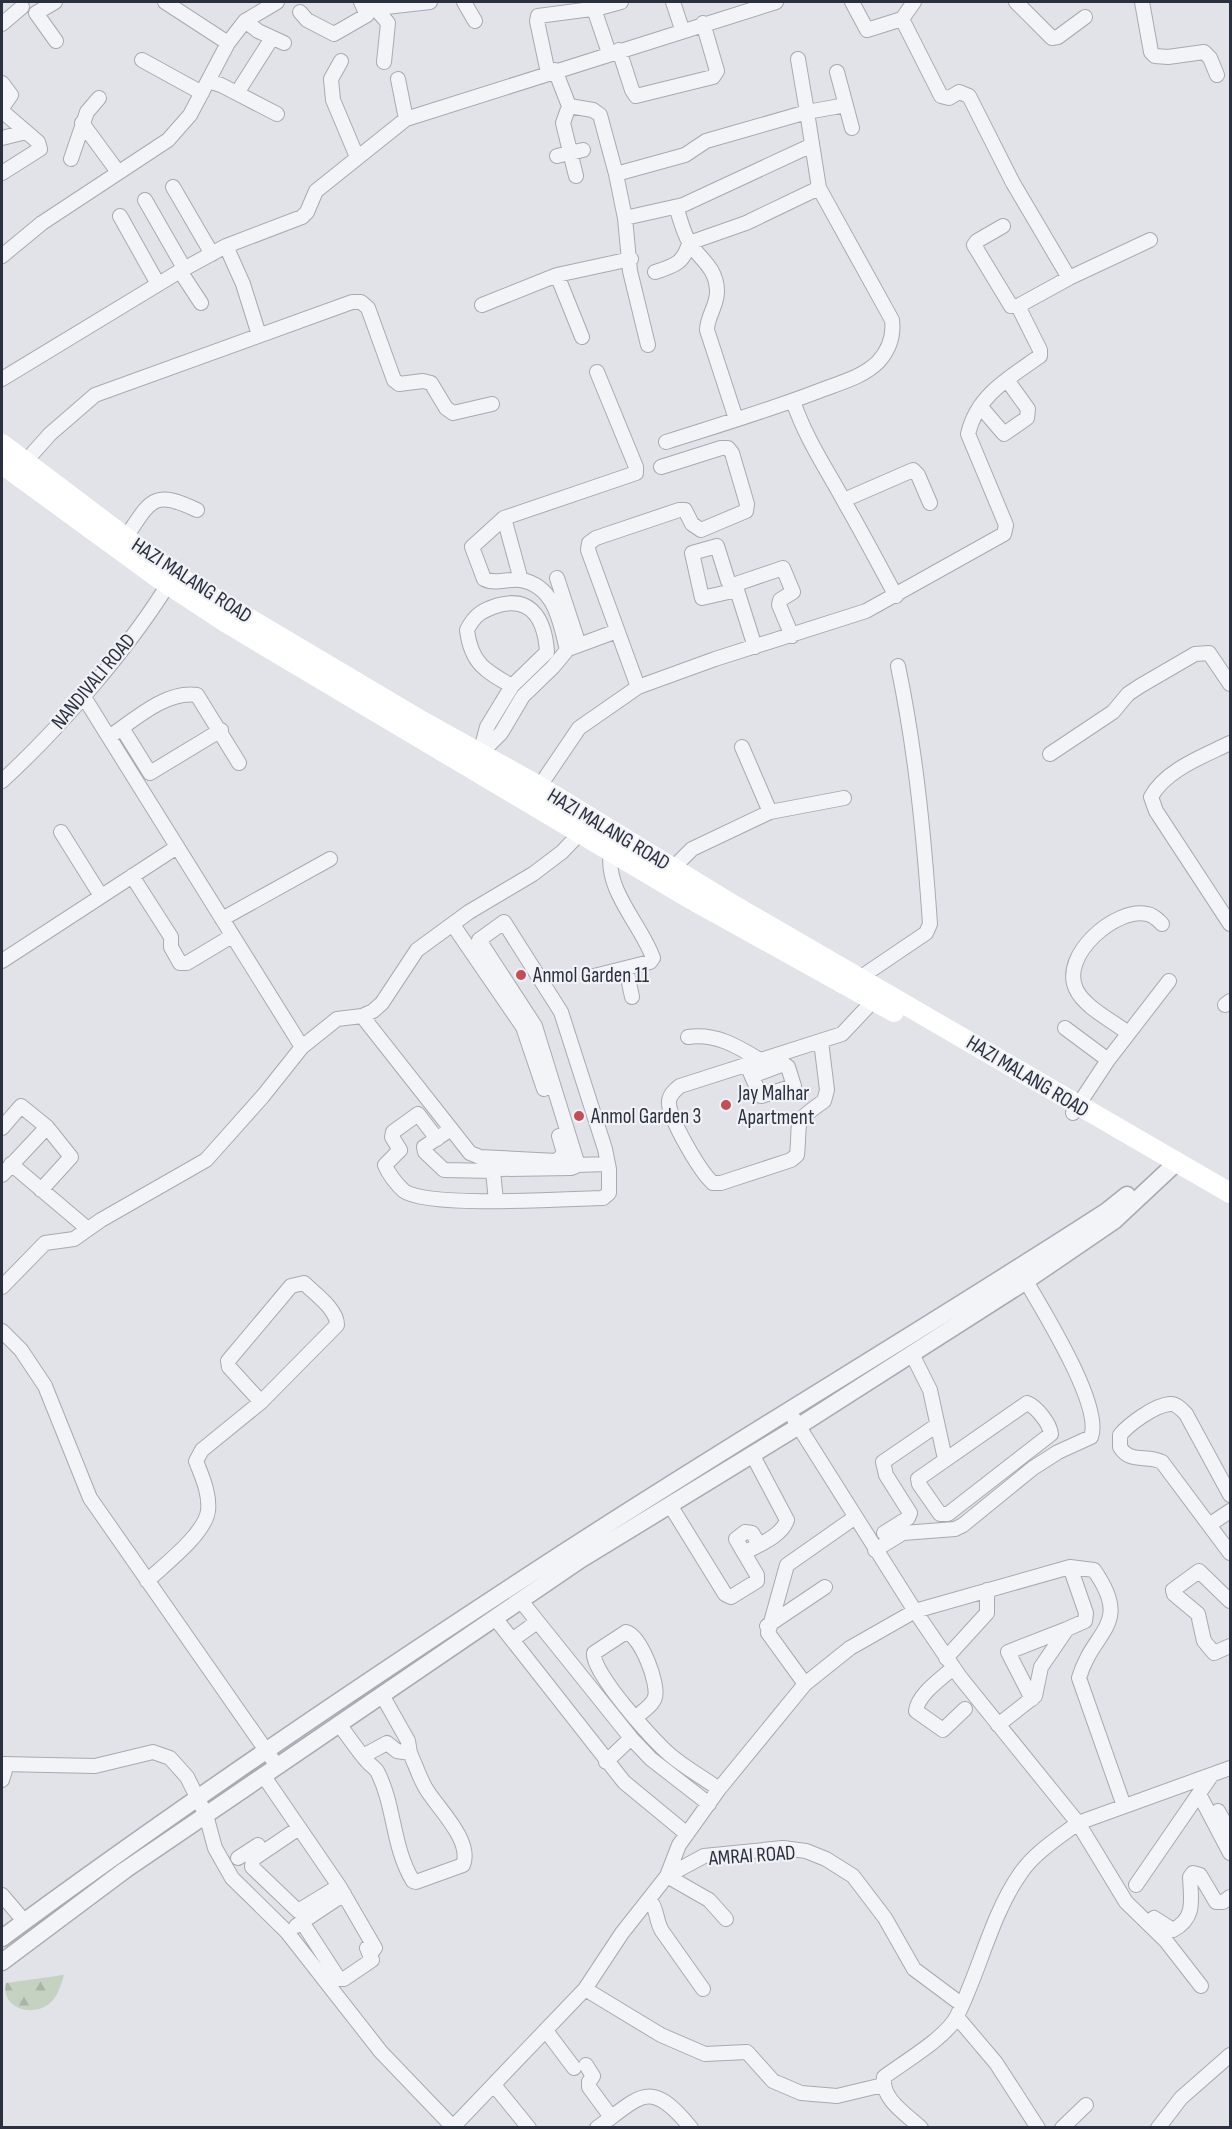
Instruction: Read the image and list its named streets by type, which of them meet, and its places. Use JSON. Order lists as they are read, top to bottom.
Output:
{
  "streets": {
    "main road": ["HAZI MALANG ROAD"],
    "street": ["NANDIVALI ROAD", "AMRAI ROAD"]
  },
  "crossings": [
    ["HAZI MALANG ROAD", "NANDIVALI ROAD"]
  ],
  "places": ["Anmol Garden 11", "Jay Malhar Apartment", "Anmol Garden 3"]
}
